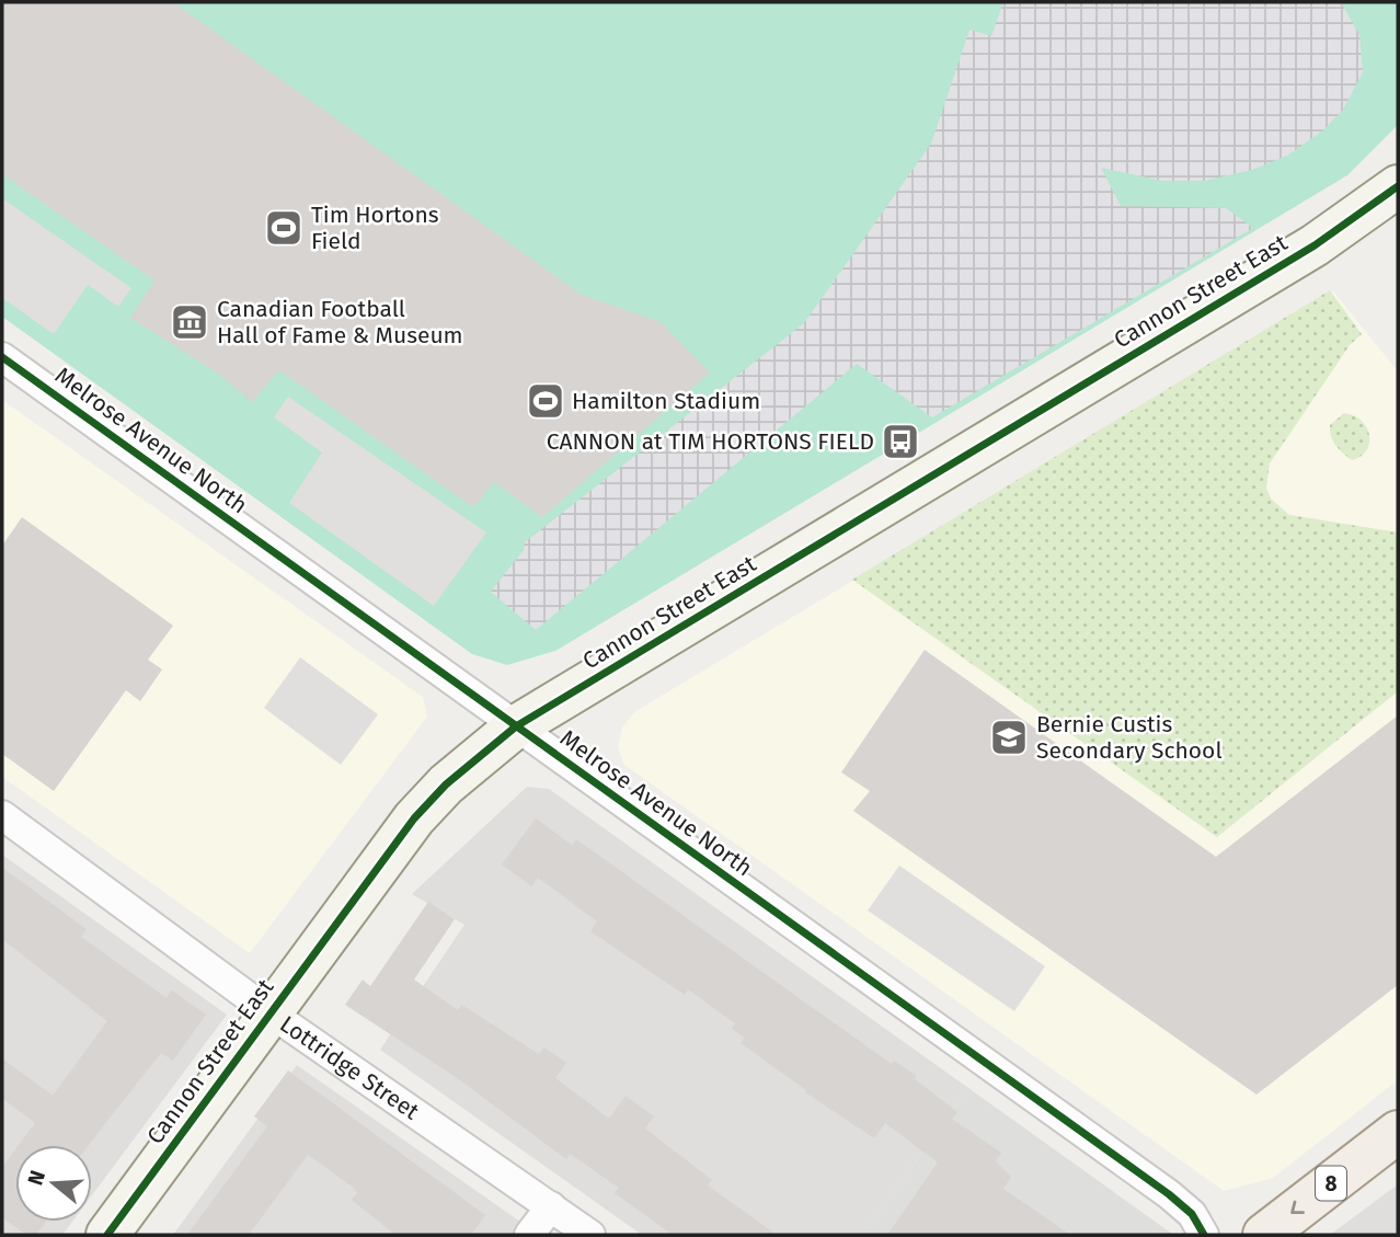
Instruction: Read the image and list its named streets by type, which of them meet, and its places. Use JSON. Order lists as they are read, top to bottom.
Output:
{
  "streets": {
    "main road": ["Cannon Street East", "8"],
    "street": ["Melrose Avenue North", "Lottridge Street"]
  },
  "crossings": [
    ["Cannon Street East", "Melrose Avenue North"],
    ["Cannon Street East", "Lottridge Street"]
  ],
  "places": {
    "sports": ["Tim Hortons Field", "Hamilton Stadium"],
    "museum": ["Canadian Football Hall of Fame & Museum"],
    "bus stop": ["CANNON at TIM HORTONS FIELD"],
    "school or university": ["Bernie Custis Secondary School"]
  },
  "north": "left"
}
